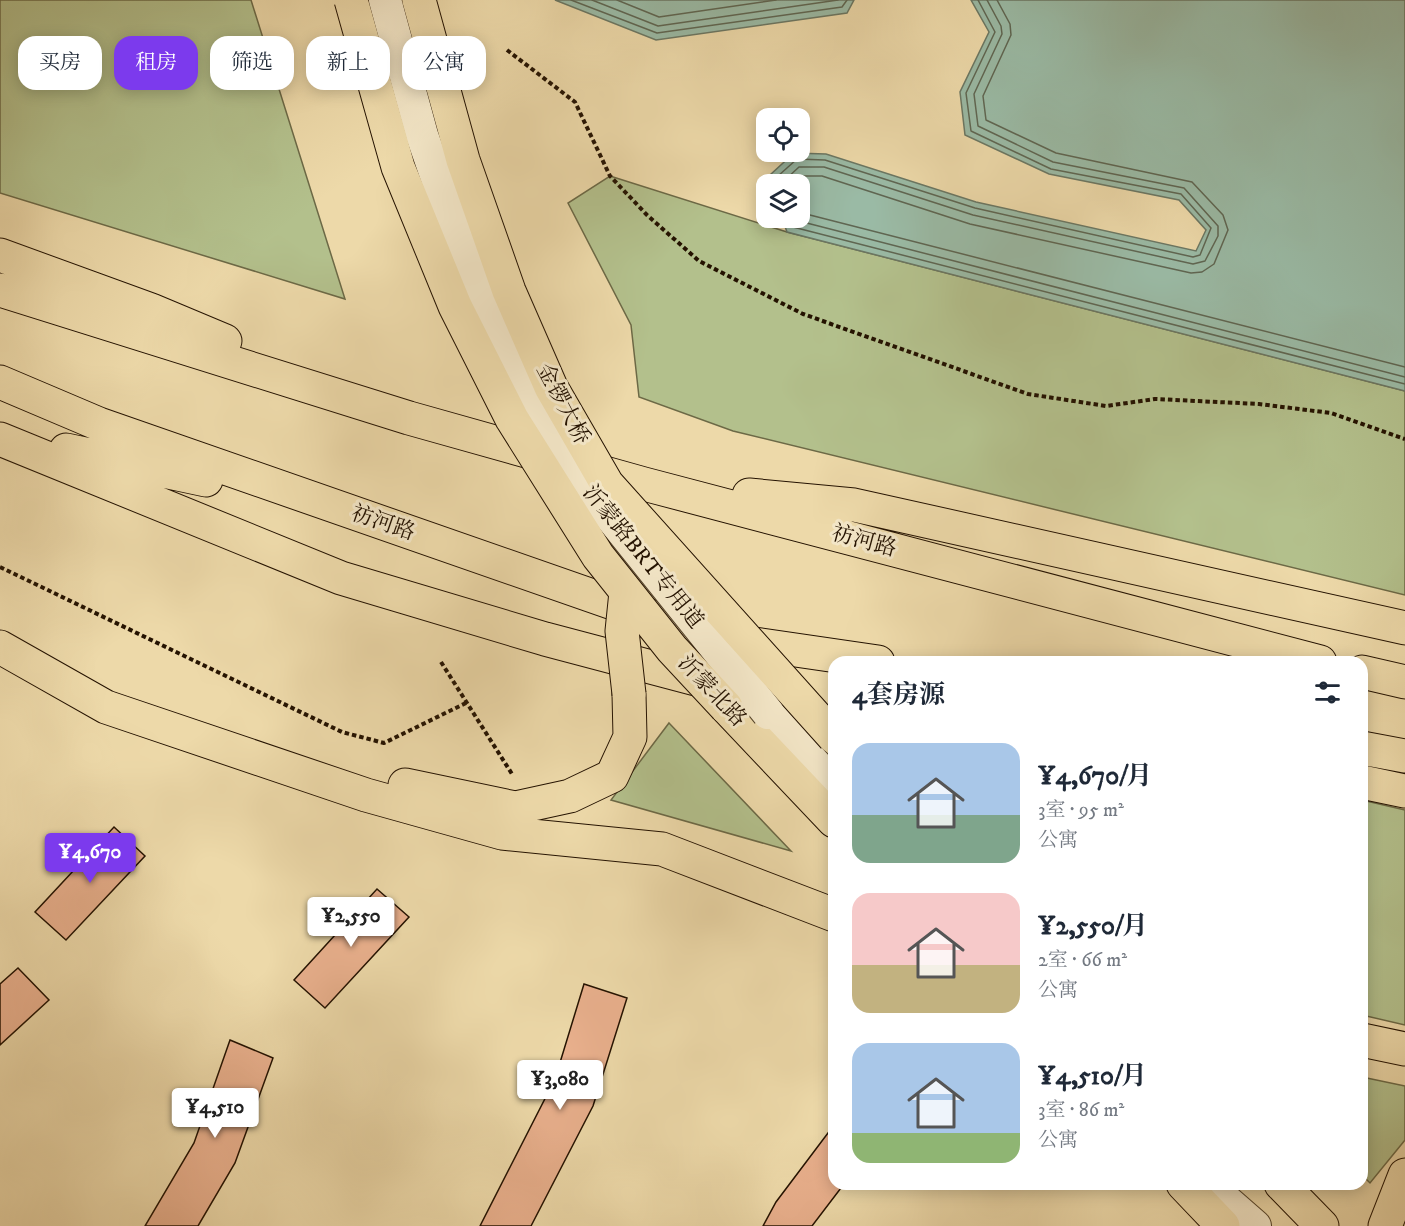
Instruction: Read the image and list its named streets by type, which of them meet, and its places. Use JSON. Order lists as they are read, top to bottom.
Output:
{
  "streets": {
    "main road": ["金锣大桥", "祊河路", "沂蒙北路"],
    "lane": ["沂蒙路BRT专用道"]
  },
  "page": {
    "chip": [
      "买房",
      "租房",
      "筛选",
      "新上",
      "公寓"
    ],
    "heading": "4套房源",
    "list": [
      {
        "name": "¥4,670/月",
        "note": "3室 · 95 m² · 公寓"
      },
      {
        "name": "¥2,550/月",
        "note": "2室 · 66 m² · 公寓"
      },
      {
        "name": "¥4,510/月",
        "note": "3室 · 86 m² · 公寓"
      }
    ],
    "price": [
      "¥4,670",
      "¥2,550",
      "¥3,080",
      "¥4,510"
    ]
  }
}
